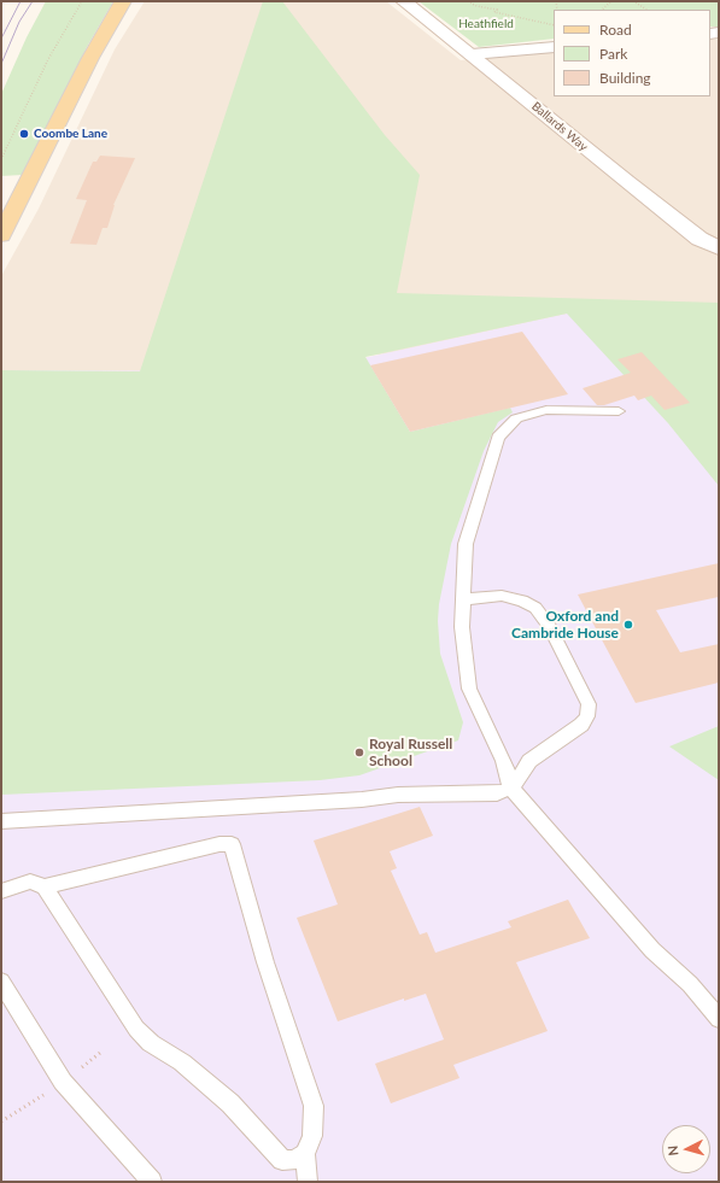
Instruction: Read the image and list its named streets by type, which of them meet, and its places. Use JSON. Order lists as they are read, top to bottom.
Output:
{
  "streets": {
    "street": ["Ballards Way"]
  },
  "parks": ["Heathfield"],
  "places": ["Coombe Lane", "Oxford and Cambride House", "Royal Russell School"],
  "legend": ["Road", "Park", "Building"],
  "north": "left"
}
